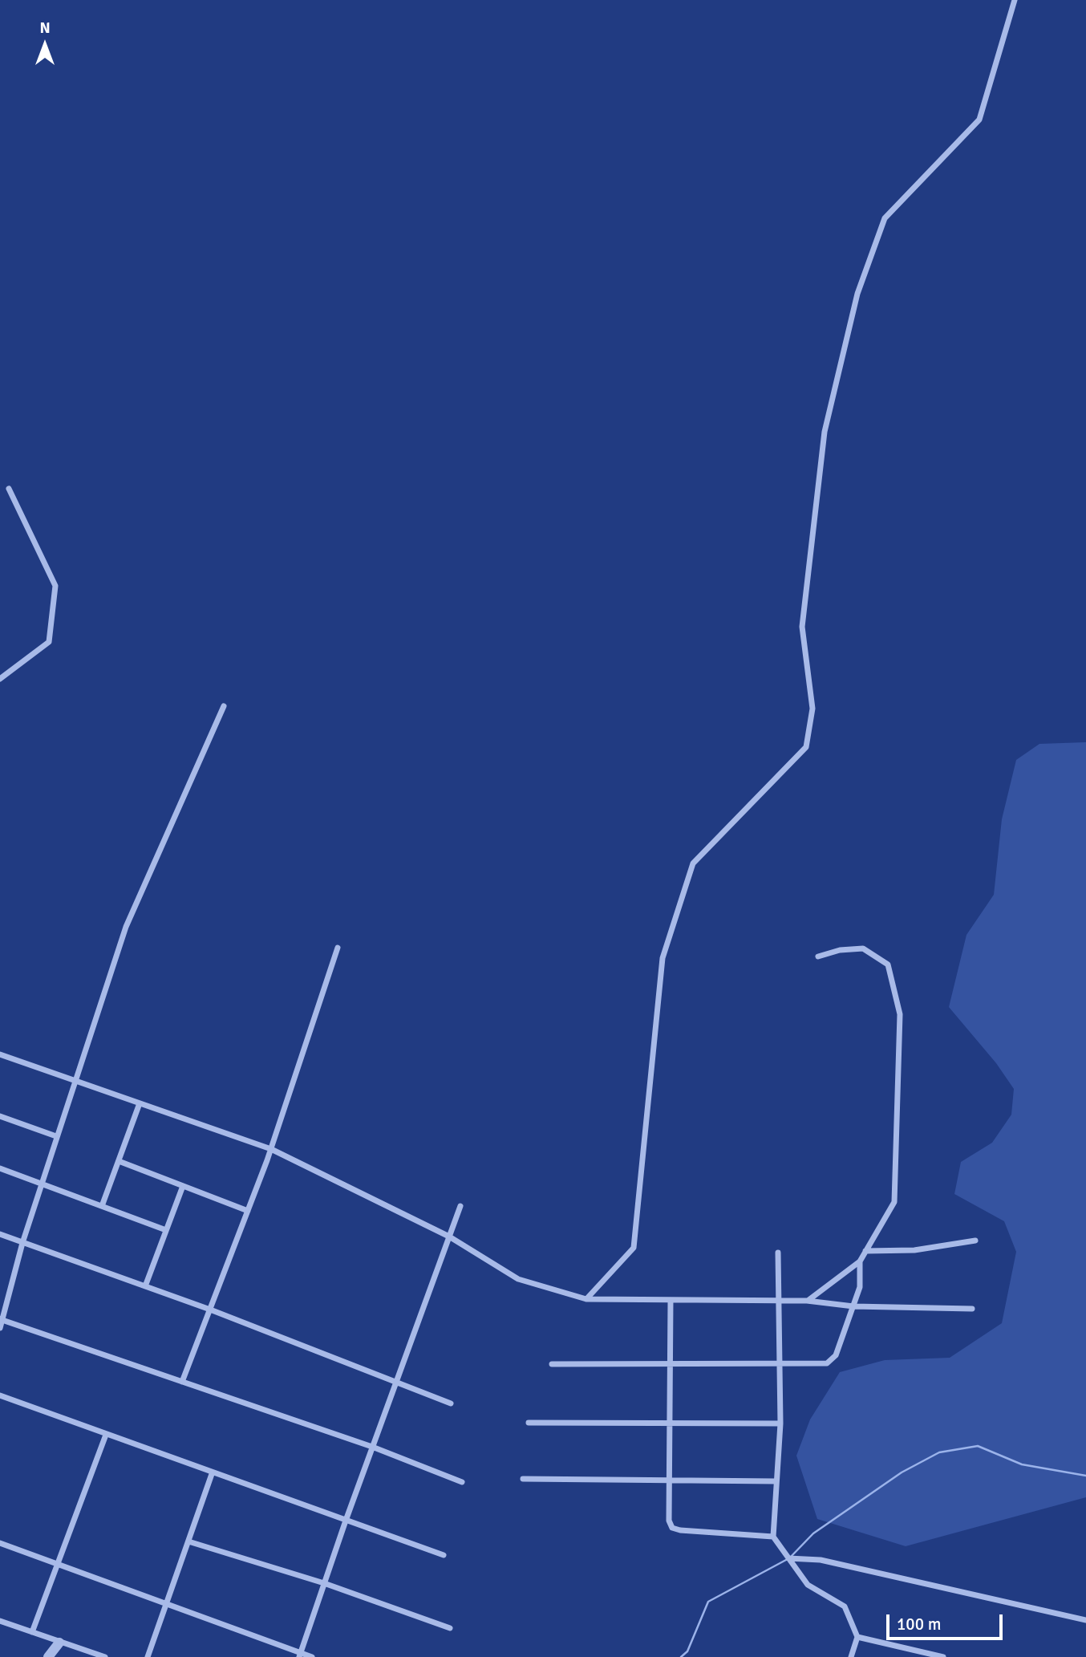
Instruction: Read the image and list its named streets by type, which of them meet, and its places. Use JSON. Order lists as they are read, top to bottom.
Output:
{
  "scale_bar": "100 m",
  "north": "top"
}
